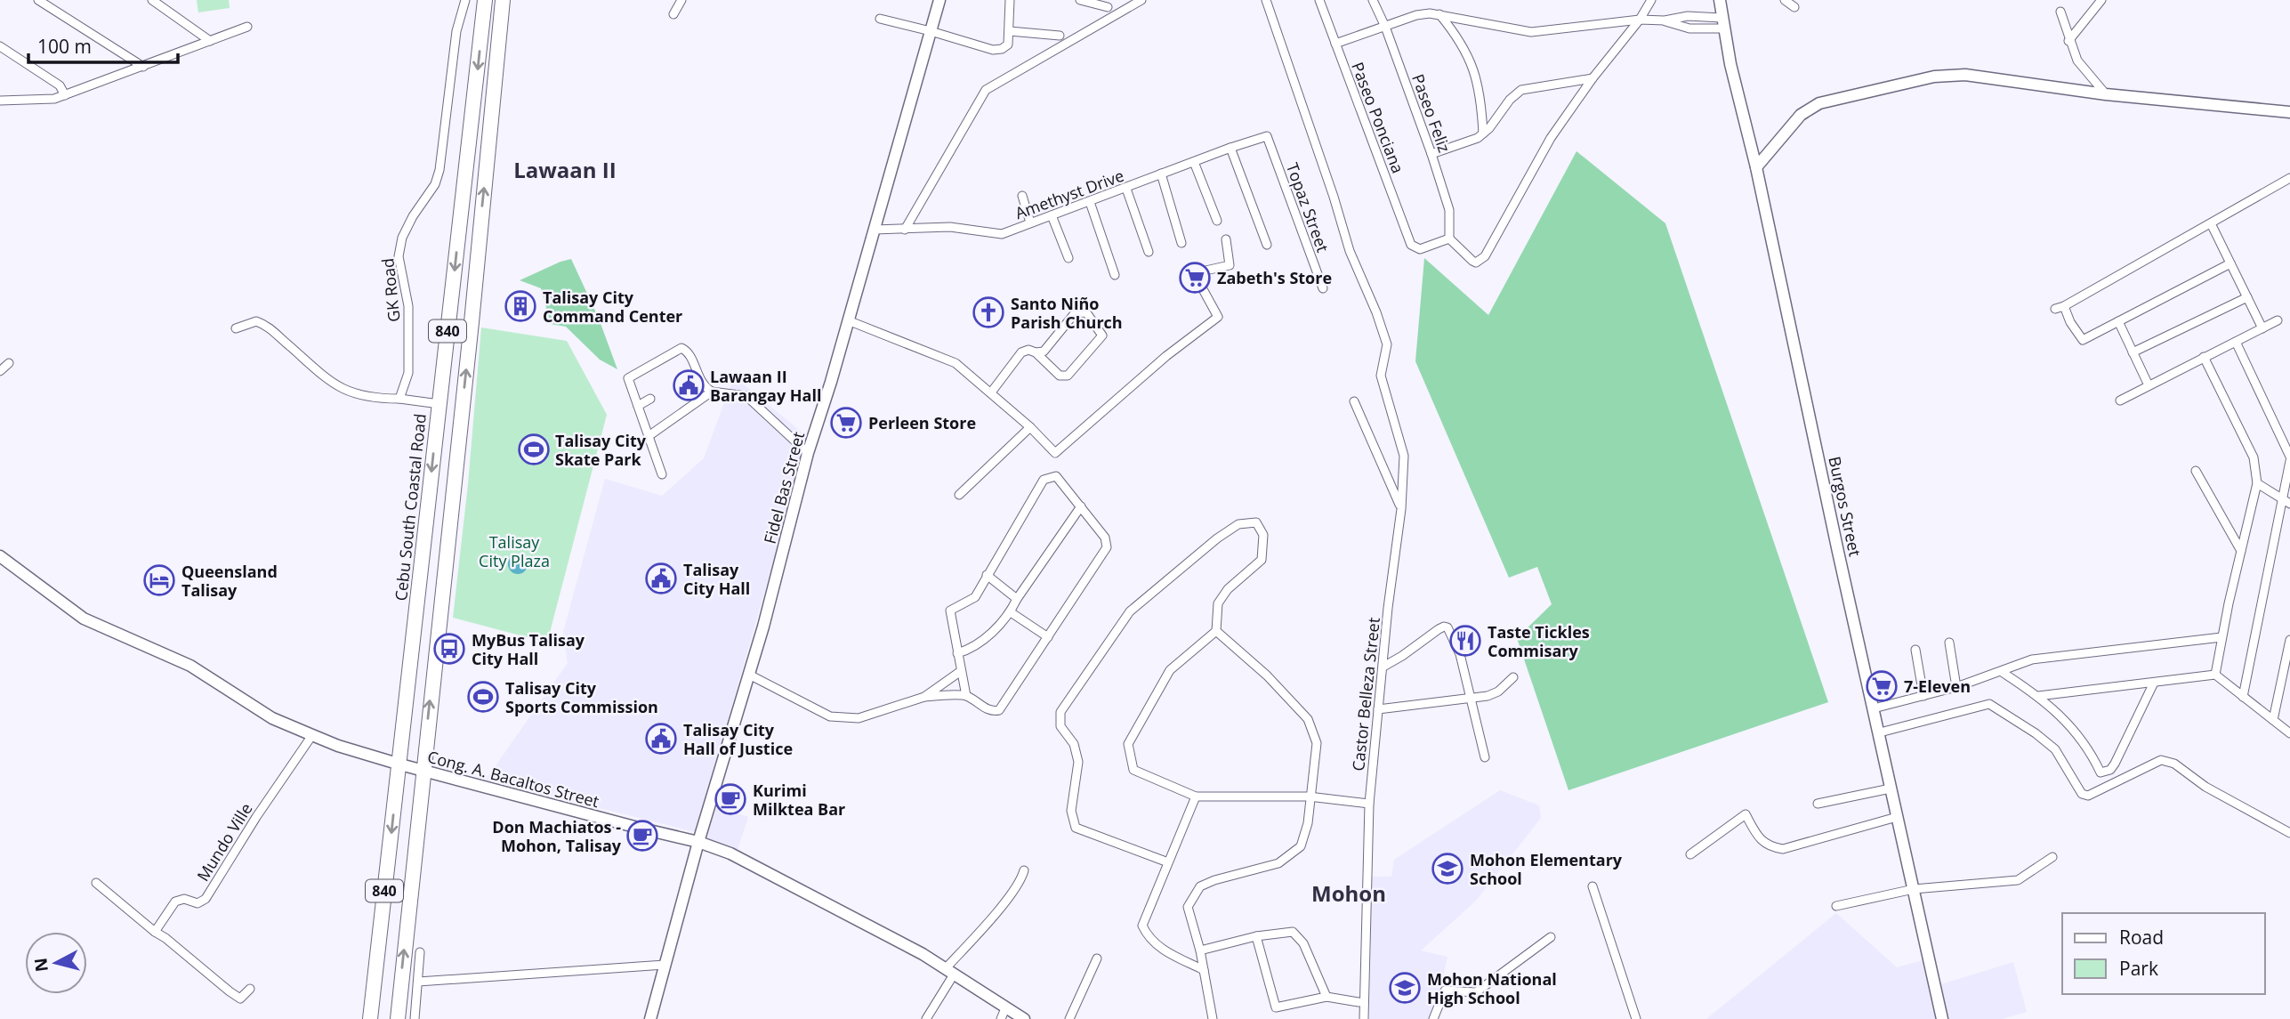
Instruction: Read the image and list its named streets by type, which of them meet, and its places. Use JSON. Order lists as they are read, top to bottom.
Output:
{
  "streets": {
    "highway": ["840", "Cebu South Coastal Road"],
    "street": [
      "Paseo Feliz",
      "Paseo Ponciana",
      "Amethyst Drive",
      "Topaz Street",
      "GK Road",
      "Fidel Bas Street",
      "Burgos Street",
      "Castor Belleza Street",
      "Cong. A. Bacaltos Street",
      "Mundo Ville"
    ]
  },
  "crossings": [
    ["Paseo Feliz", "Paseo Ponciana"],
    ["Amethyst Drive", "Topaz Street"],
    ["Amethyst Drive", "Fidel Bas Street"],
    ["840", "Cong. A. Bacaltos Street"],
    ["Fidel Bas Street", "Cong. A. Bacaltos Street"],
    ["Cebu South Coastal Road", "Cong. A. Bacaltos Street"],
    ["Cong. A. Bacaltos Street", "Mundo Ville"]
  ],
  "districts": ["Lawaan II", "Mohon"],
  "parks": ["Talisay City Plaza"],
  "places": {
    "supermarket": ["Zabeth's Store", "Perleen Store", "7-Eleven"],
    "building": ["Talisay City Command Center"],
    "church": ["Santo Niño Parish Church"],
    "public building": ["Lawaan II Barangay Hall", "Talisay City Hall", "Talisay City Hall of Justice"],
    "sports": ["Talisay City Skate Park", "Talisay City Sports Commission"],
    "hotel": ["Queensland Talisay"],
    "restaurant": ["Taste Tickles Commisary"],
    "bus stop": ["MyBus Talisay City Hall"],
    "cafe": ["Kurimi Milktea Bar", "Don Machiatos - Mohon, Talisay"],
    "school or university": ["Mohon Elementary School", "Mohon National High School"]
  },
  "legend": ["Road", "Park"],
  "scale_bar": "100 m",
  "north": "left"
}
